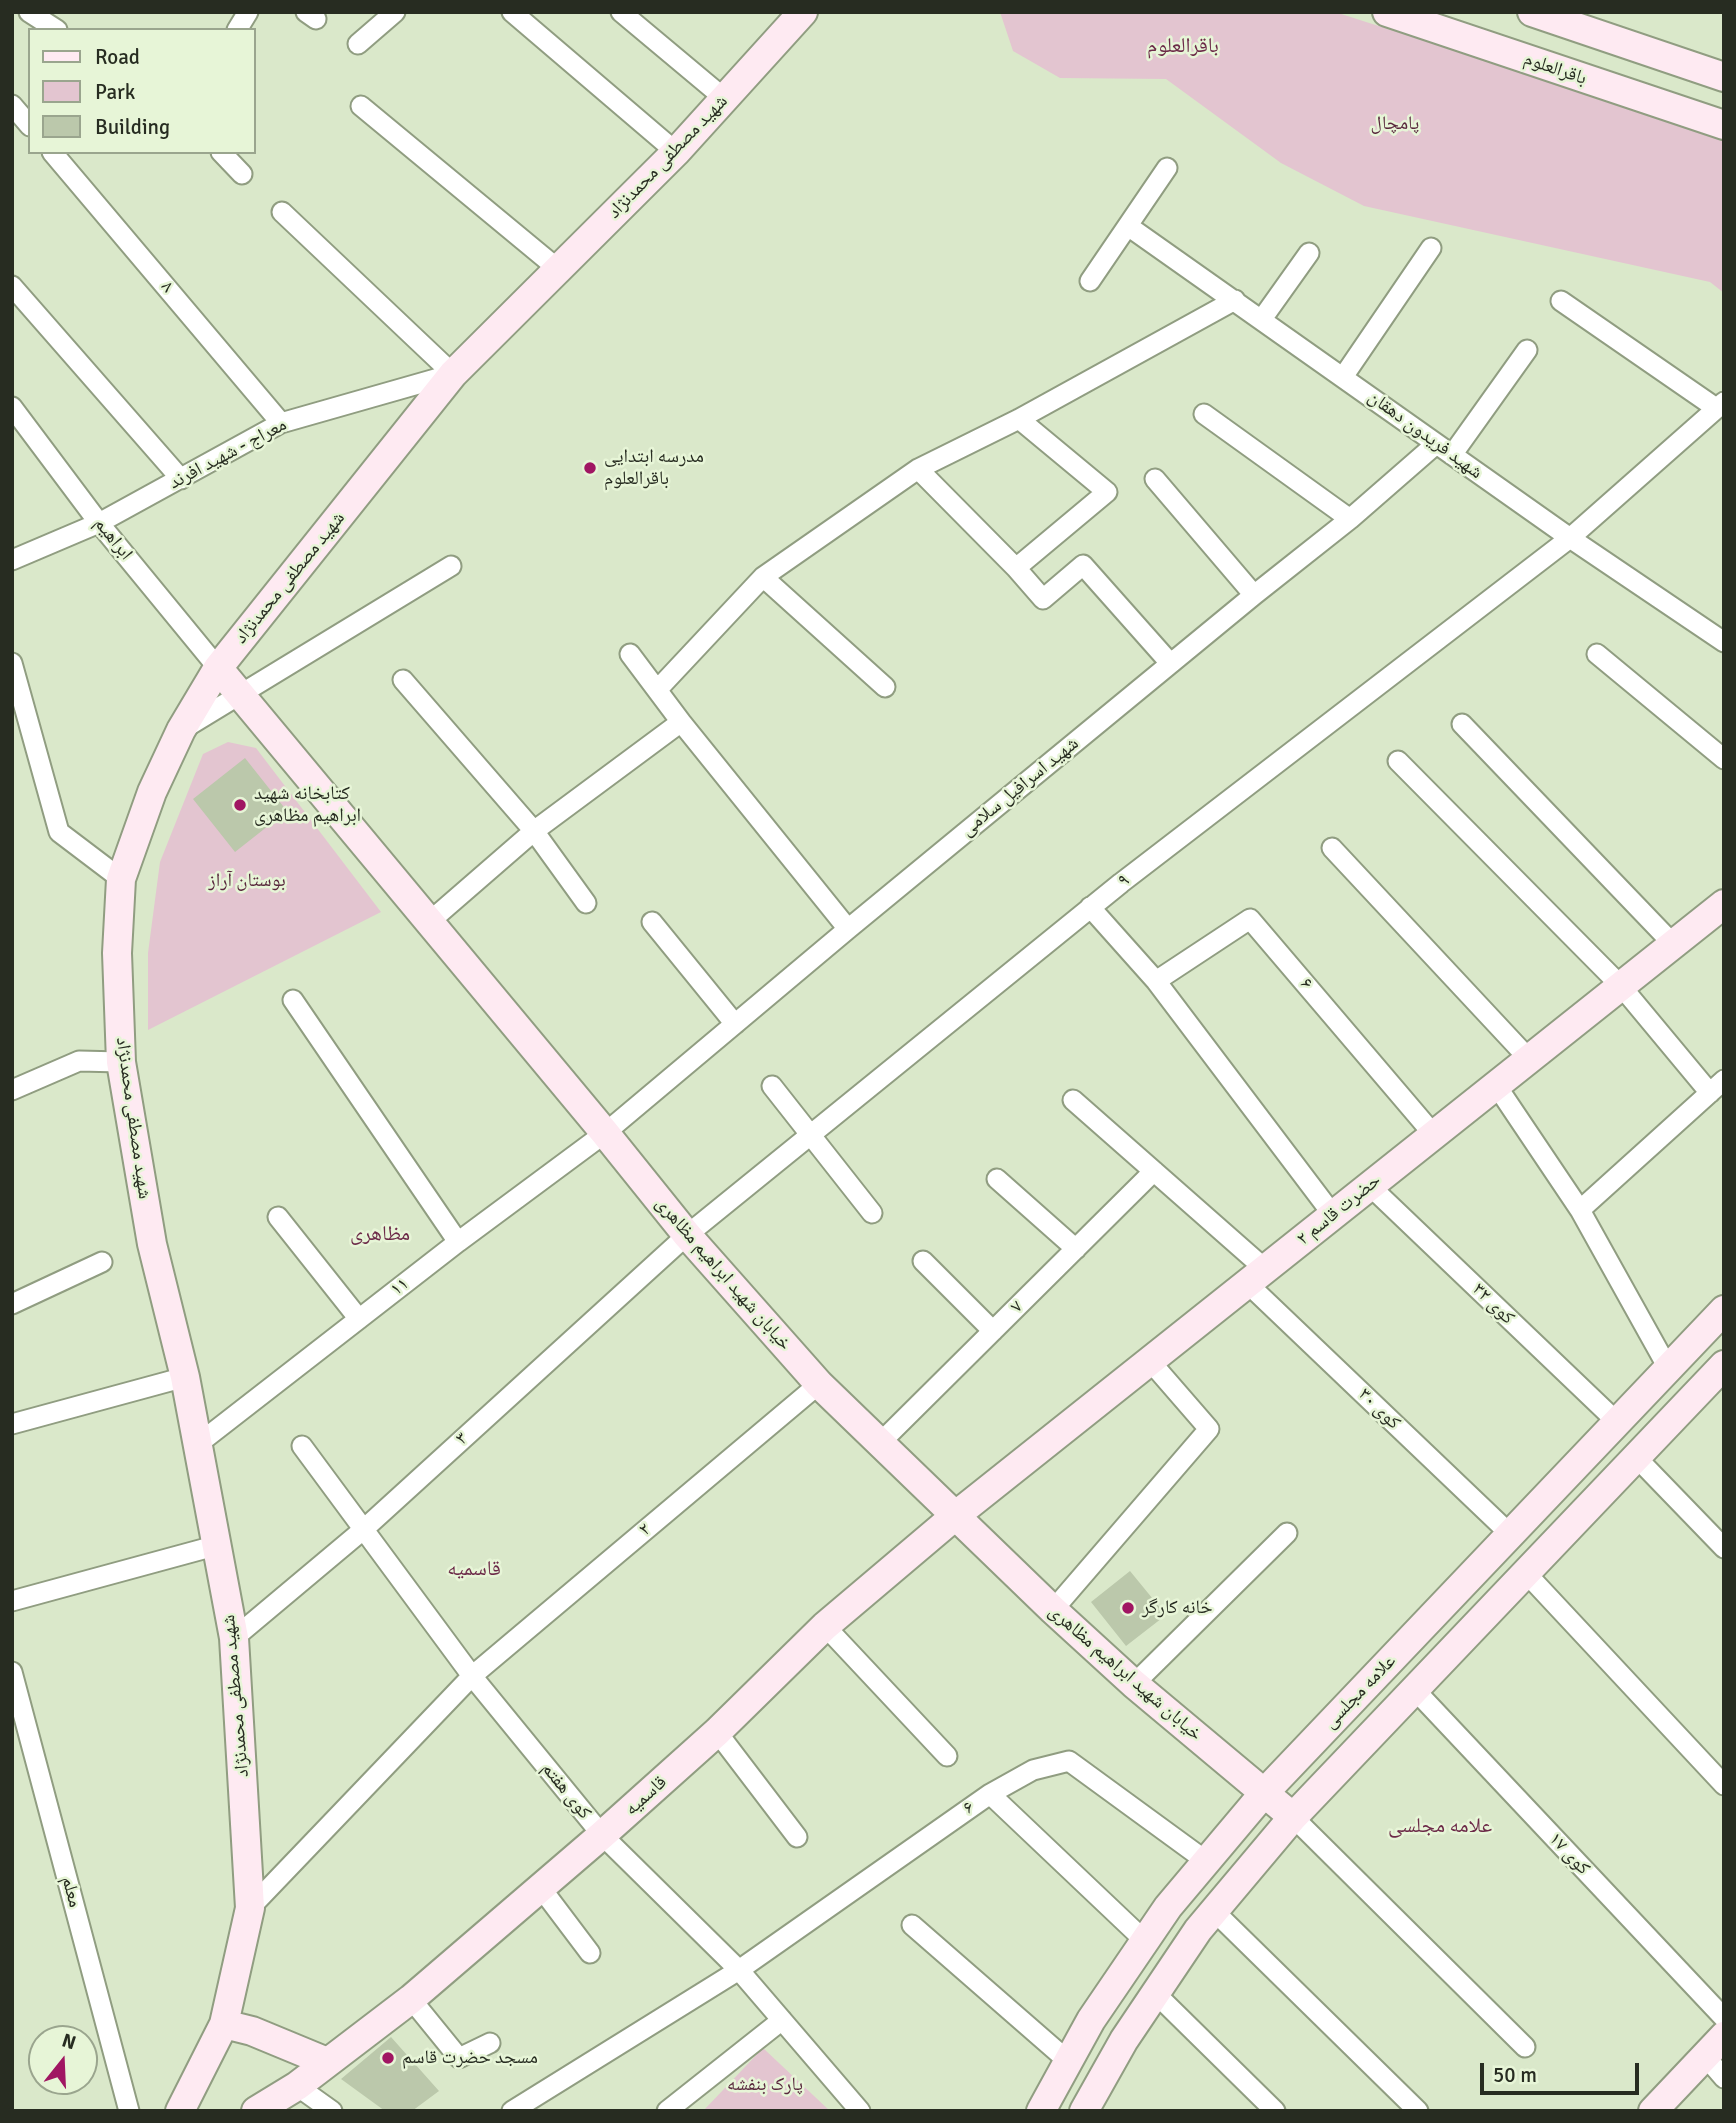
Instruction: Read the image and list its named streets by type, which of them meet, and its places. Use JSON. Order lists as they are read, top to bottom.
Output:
{
  "streets": {
    "main road": [
      "باقرالعلوم",
      "شهید مصطفی محمدنژاد",
      "۲ حضرت قاسم",
      "خیابان شهید ابراهیم مظاهری",
      "علامه مجلسی",
      "قاسمیه"
    ],
    "street": [
      "۸",
      "شهید فریدون دهقان",
      "معراج - شهید افرند",
      "ابراهیم",
      "شهید اسرافیل سلامی",
      "۹",
      "۶",
      "۱۱",
      "کوی ۳۲",
      "۷",
      "کوی ۳۰",
      "۳",
      "۲",
      "کوی هفتم",
      "کوی ۱۷",
      "معلم"
    ]
  },
  "crossings": [
    ["شهید مصطفی محمدنژاد", "معراج - شهید افرند"],
    ["شهید مصطفی محمدنژاد", "ابراهیم"],
    ["شهید مصطفی محمدنژاد", "خیابان شهید ابراهیم مظاهری"],
    ["شهید مصطفی محمدنژاد", "۱۱"],
    ["شهید مصطفی محمدنژاد", "۳"],
    ["شهید مصطفی محمدنژاد", "۲"],
    ["۸", "معراج - شهید افرند"],
    ["شهید فریدون دهقان", "شهید اسرافیل سلامی"],
    ["شهید فریدون دهقان", "۹"],
    ["معراج - شهید افرند", "ابراهیم"],
    ["ابراهیم", "خیابان شهید ابراهیم مظاهری"],
    ["شهید اسرافیل سلامی", "خیابان شهید ابراهیم مظاهری"],
    ["شهید اسرافیل سلامی", "۱۱"],
    ["۹", "خیابان شهید ابراهیم مظاهری"],
    ["۹", "۳"],
    ["۶", "۲ حضرت قاسم"],
    ["۶", "علامه مجلسی"],
    ["۶", "کوی هفتم"],
    ["۲ حضرت قاسم", "خیابان شهید ابراهیم مظاهری"],
    ["۲ حضرت قاسم", "کوی ۳۲"],
    ["۲ حضرت قاسم", "کوی ۳۰"],
    ["۲ حضرت قاسم", "قاسمیه"],
    ["خیابان شهید ابراهیم مظاهری", "۱۱"],
    ["خیابان شهید ابراهیم مظاهری", "۷"],
    ["خیابان شهید ابراهیم مظاهری", "۳"],
    ["خیابان شهید ابراهیم مظاهری", "۲"],
    ["خیابان شهید ابراهیم مظاهری", "علامه مجلسی"],
    ["خیابان شهید ابراهیم مظاهری", "قاسمیه"],
    ["کوی ۳۲", "علامه مجلسی"],
    ["۷", "کوی ۳۰"],
    ["کوی ۳۰", "علامه مجلسی"],
    ["۳", "کوی هفتم"],
    ["۲", "کوی هفتم"],
    ["علامه مجلسی", "کوی ۱۷"],
    ["کوی هفتم", "قاسمیه"]
  ],
  "districts": [
    "باقرالعلوم",
    "مظاهری",
    "قاسمیه",
    "علامه مجلسی"
  ],
  "parks": ["پامچال", "بوستان آراز", "پارک بنفشه"],
  "places": [
    "مدرسه ابتدایی باقرالعلوم",
    "کتابخانه شهید ابراهیم مظاهری",
    "خانه کارگر",
    "مسجد حضرت قاسم"
  ],
  "legend": ["Road", "Park", "Building"],
  "scale_bar": "50 m",
  "north": "top"
}
